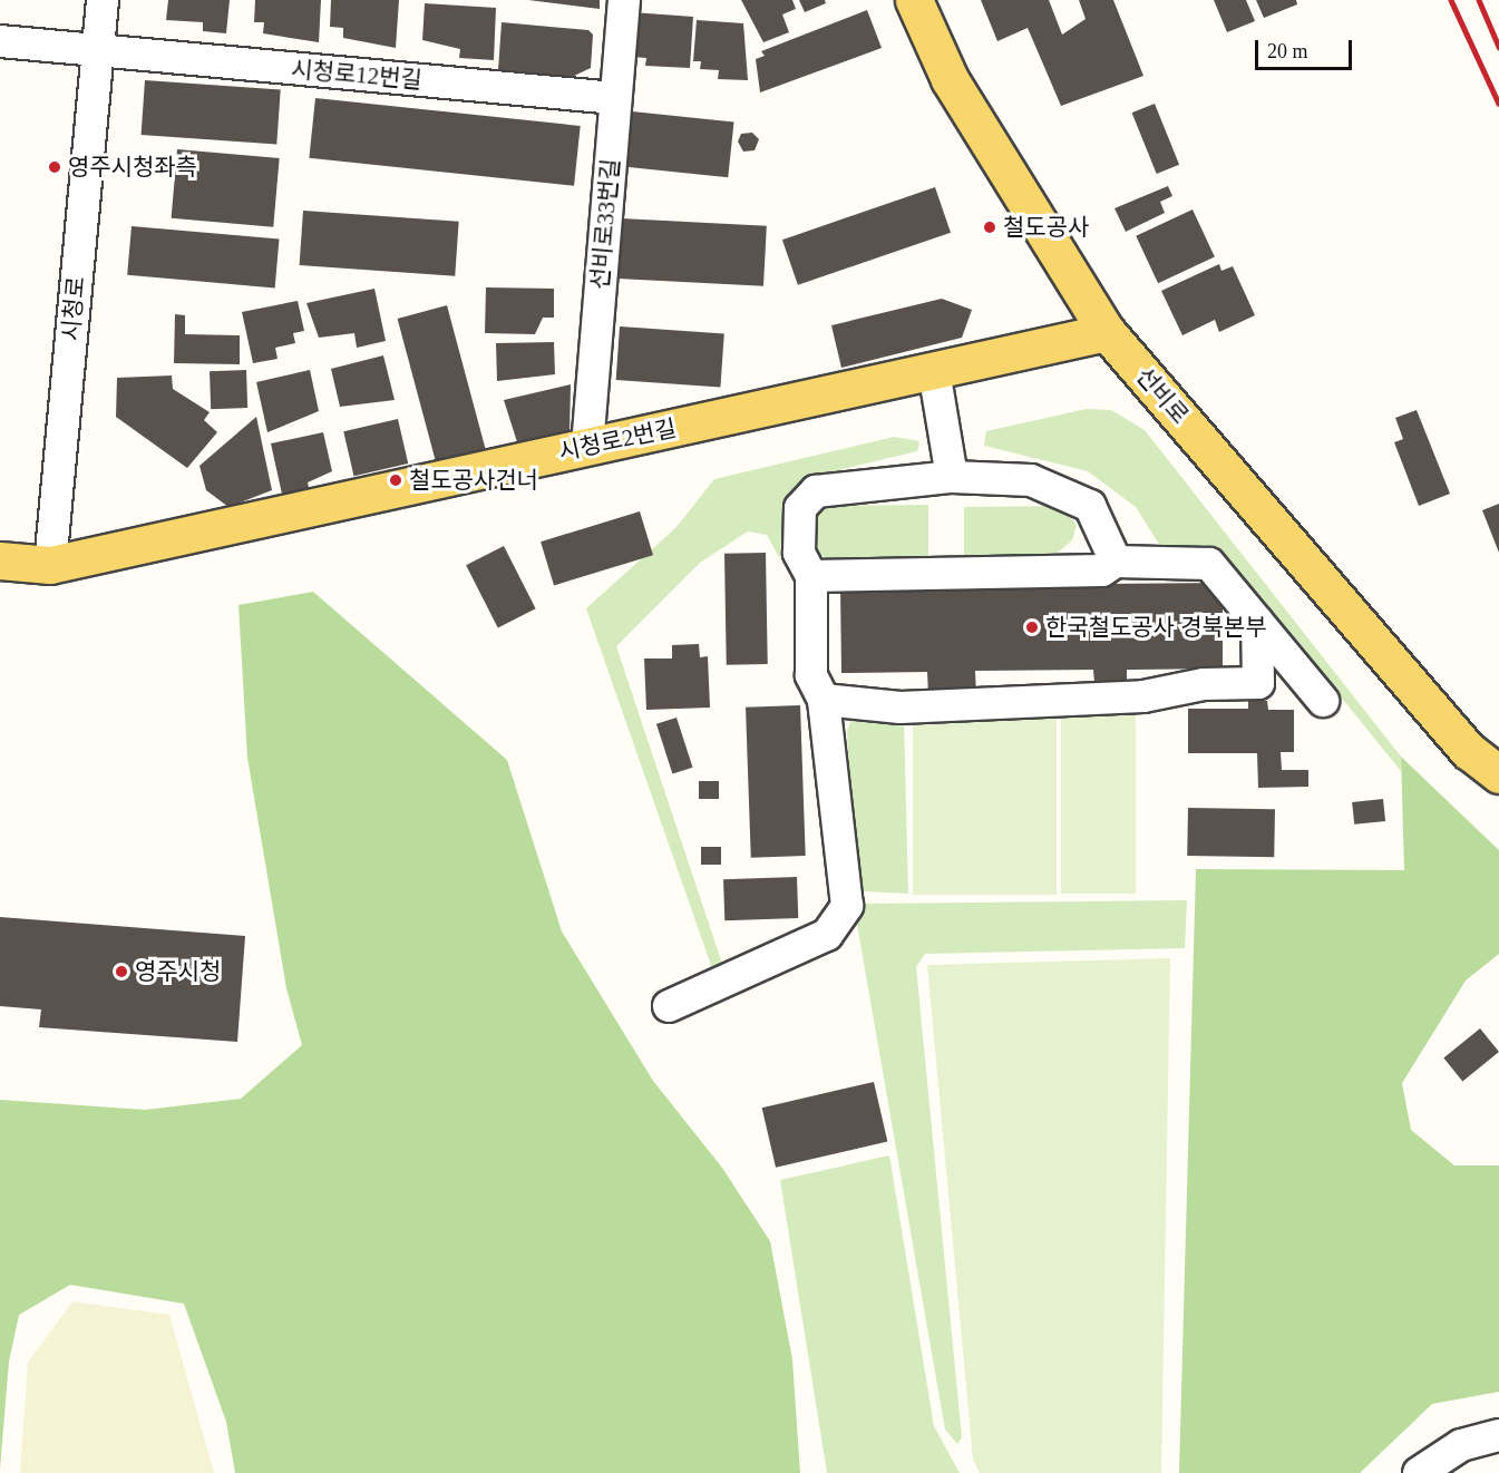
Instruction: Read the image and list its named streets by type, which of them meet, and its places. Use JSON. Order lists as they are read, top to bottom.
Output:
{
  "streets": {
    "main road": ["선비로", "시청로2번길"],
    "street": ["시청로12번길", "선비로33번길", "시청로"]
  },
  "crossings": [
    ["시청로12번길", "선비로33번길"],
    ["시청로12번길", "시청로"],
    ["선비로33번길", "시청로2번길"],
    ["시청로", "시청로2번길"],
    ["선비로", "시청로2번길"]
  ],
  "places": [
    "영주시청좌측",
    "철도공사",
    "철도공사건너",
    "한국철도공사 경북본부",
    "영주시청"
  ],
  "scale_bar": "20 m"
}
